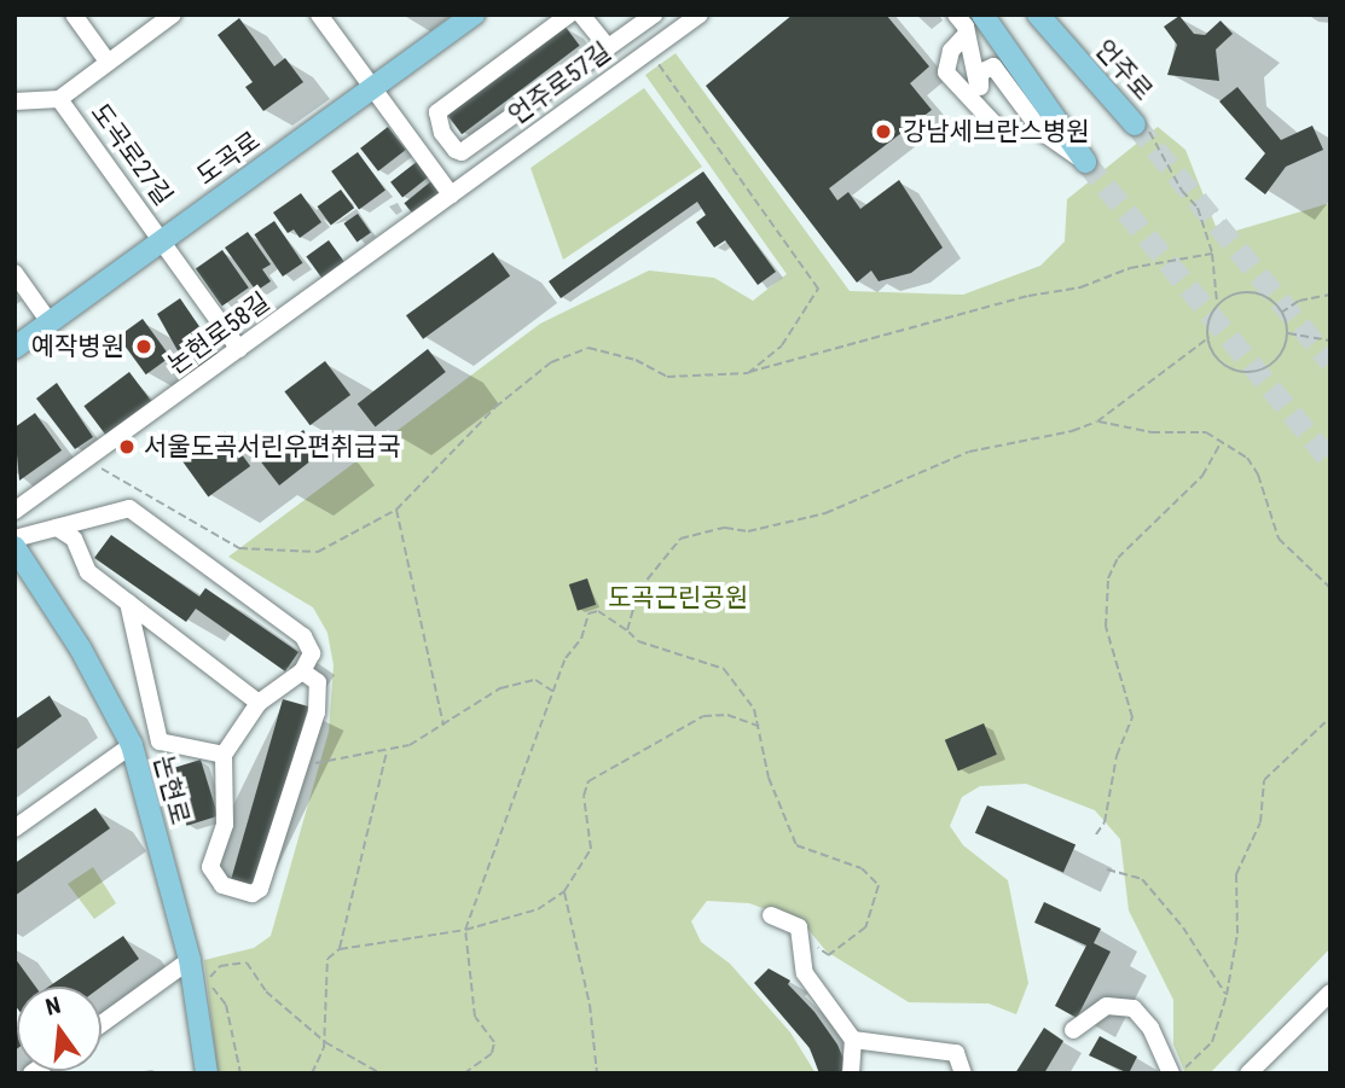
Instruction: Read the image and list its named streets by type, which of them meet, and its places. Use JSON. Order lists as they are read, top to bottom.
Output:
{
  "streets": {
    "main road": ["언주로", "도곡로", "논현로"],
    "street": ["언주로57길", "도곡로27길", "논현로58길"]
  },
  "crossings": [
    ["언주로57길", "논현로58길"],
    ["도곡로27길", "도곡로"],
    ["도곡로27길", "논현로58길"]
  ],
  "parks": ["도곡근린공원"],
  "places": ["강남세브란스병원", "예작병원", "서울도곡서린우편취급국"],
  "north": "top"
}
